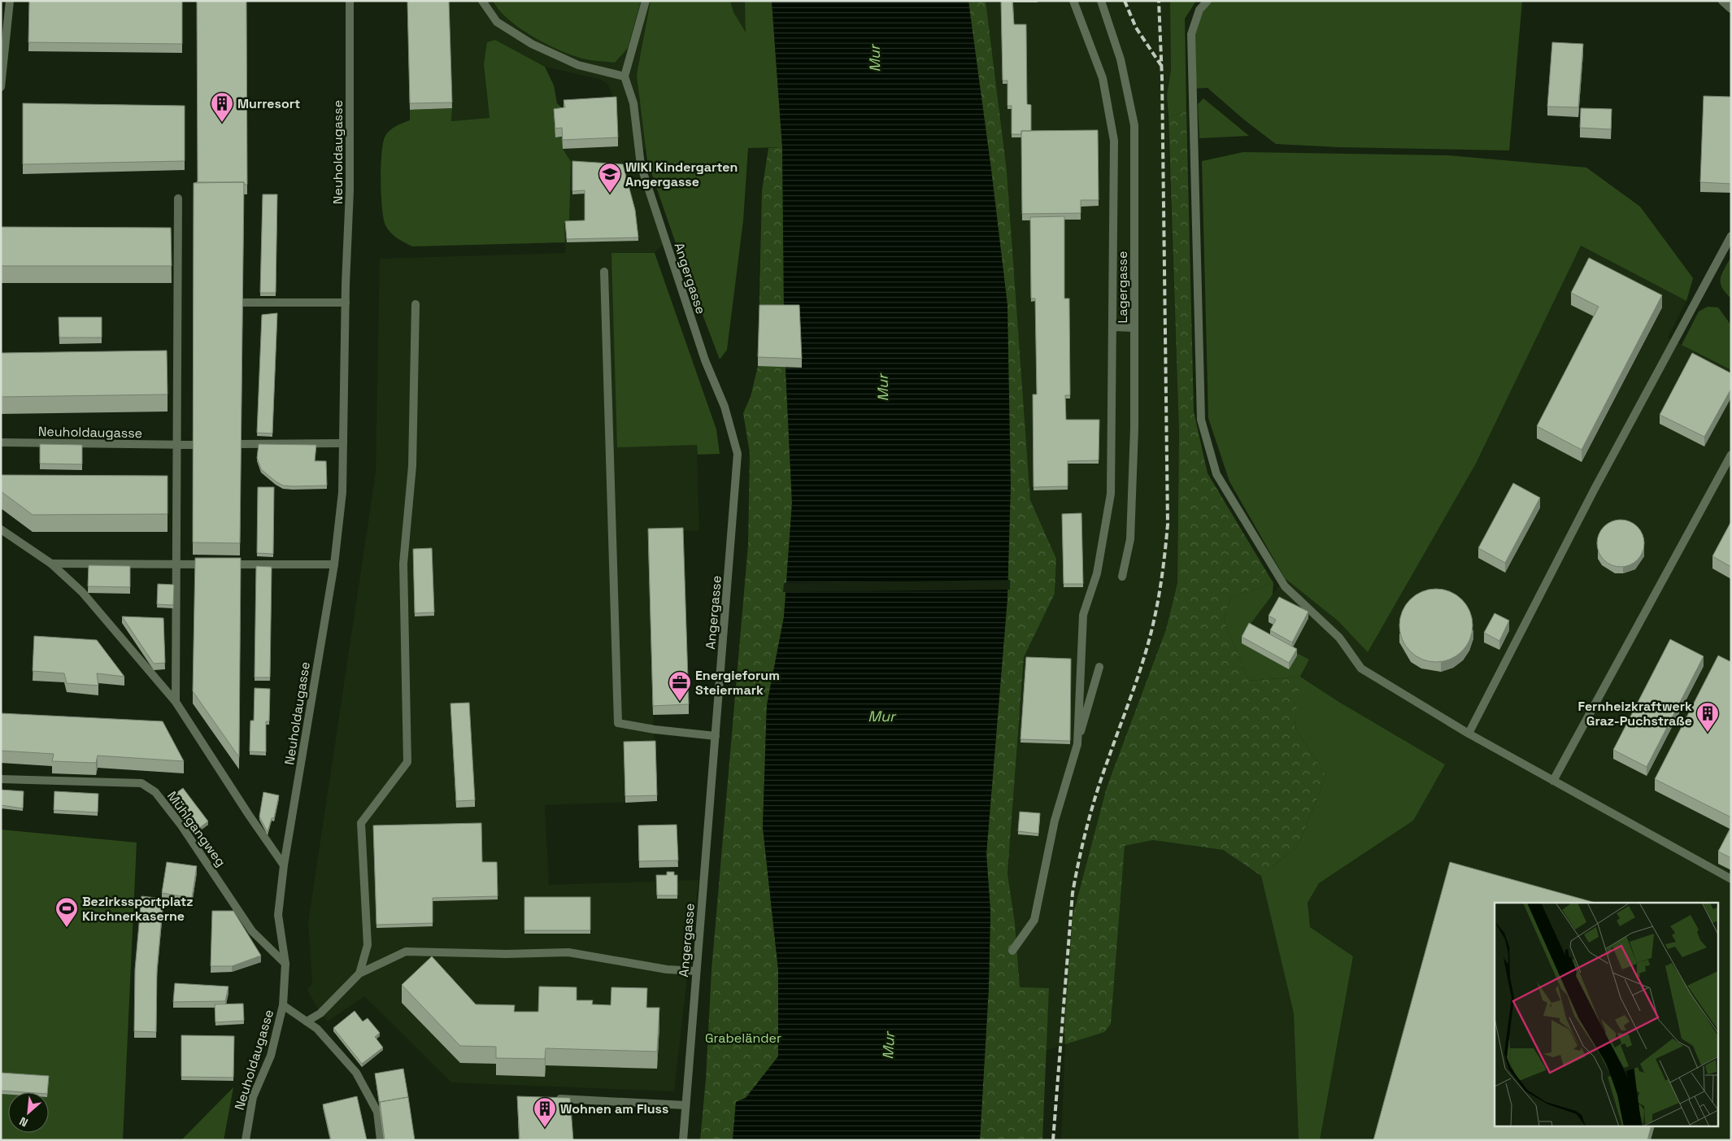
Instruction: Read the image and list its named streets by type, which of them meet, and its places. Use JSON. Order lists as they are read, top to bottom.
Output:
{
  "streets": {
    "street": [
      "Neuholdaugasse",
      "Angergasse",
      "Lagergasse",
      "Mühlgangweg"
    ]
  },
  "crossings": [
    ["Neuholdaugasse", "Mühlgangweg"]
  ],
  "water": ["Mur"],
  "parks": ["Grabeländer"],
  "places": {
    "building": ["Murresort", "Fernheizkraftwerk Graz-Puchstraße", "Wohnen am Fluss"],
    "school or university": ["WIKI Kindergarten Angergasse"],
    "office": ["Energieforum Steiermark"],
    "sports": ["Bezirkssportplatz Kirchnerkaserne"]
  },
  "north": "bottom left"
}
